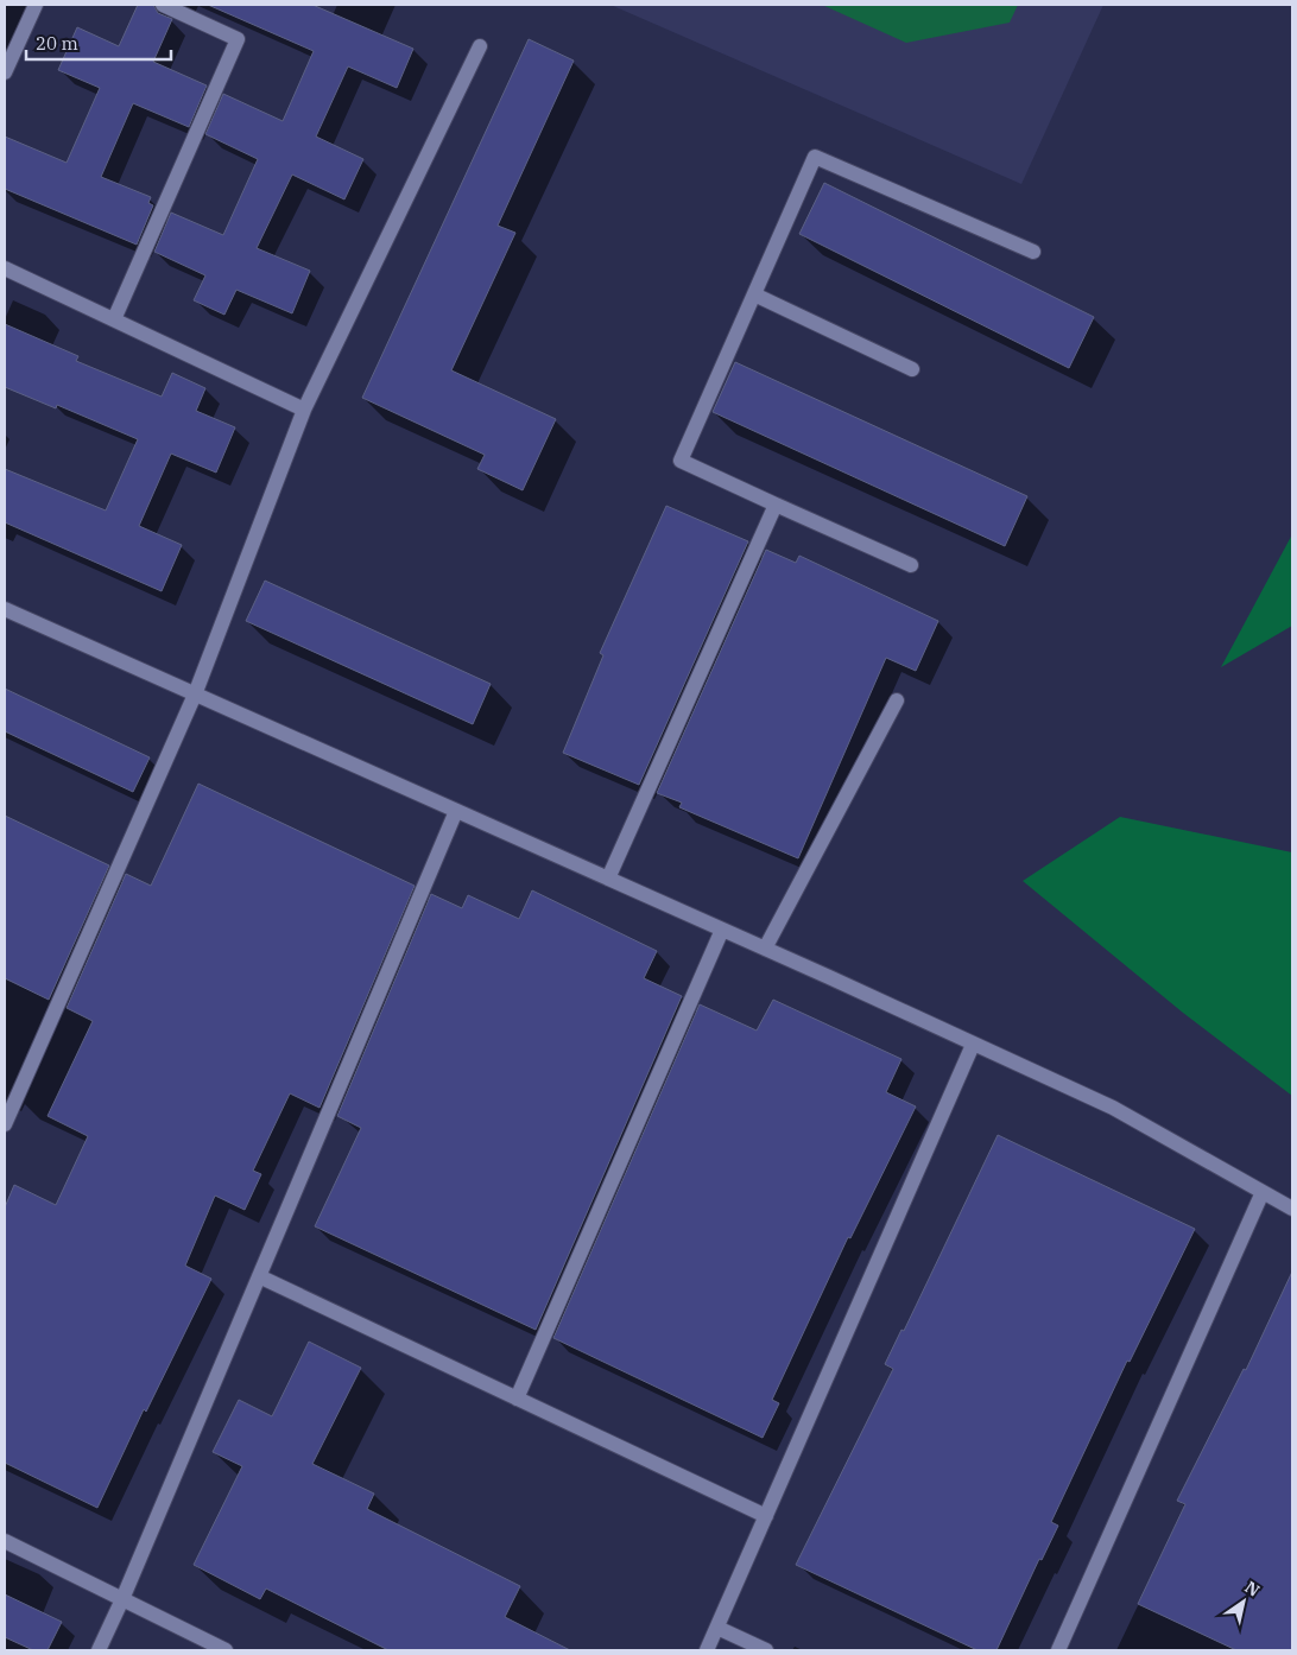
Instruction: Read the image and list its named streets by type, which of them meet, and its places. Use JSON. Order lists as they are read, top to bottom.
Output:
{
  "scale_bar": "20 m",
  "north": "top right"
}
